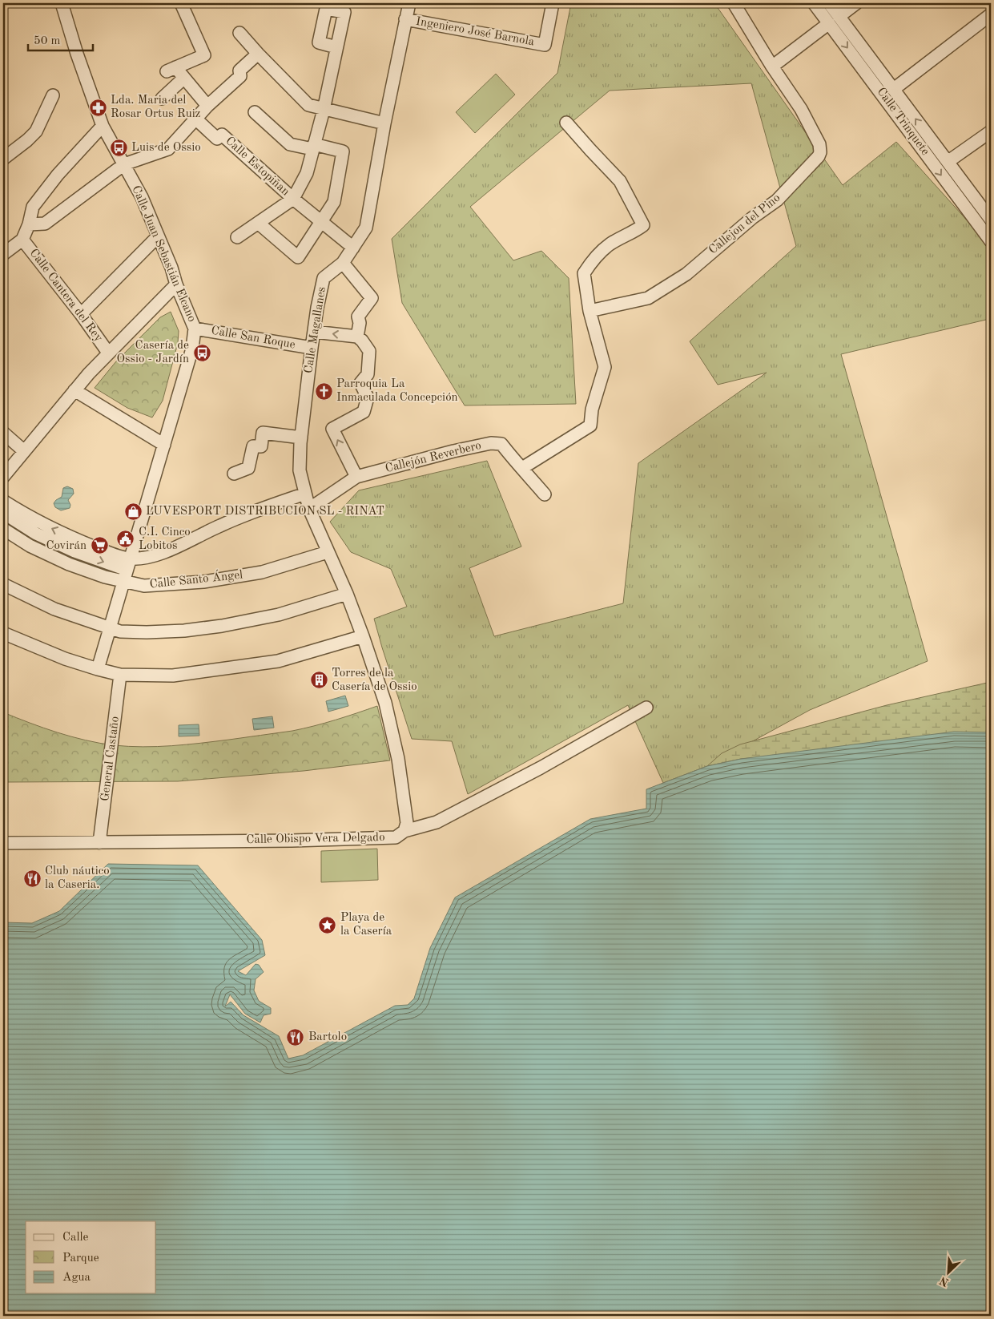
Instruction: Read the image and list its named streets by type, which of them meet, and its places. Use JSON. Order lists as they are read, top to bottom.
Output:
{
  "streets": {
    "street": [
      "Ingeniero José Barnola",
      "Calle Trinquete",
      "Calle Estopiñan",
      "Callejon del Pino",
      "Calle Juan Sebastián Elcano",
      "Calle Cantera del Rey",
      "Calle Magallanes",
      "Calle San Roque",
      "Callejón Reverbero",
      "Calle Santo Ángel",
      "General Castaño",
      "Calle Obispo Vera Delgado"
    ]
  },
  "crossings": [
    ["Ingeniero José Barnola", "Calle Magallanes"],
    ["Calle Estopiñan", "Calle Magallanes"],
    ["Calle Juan Sebastián Elcano", "Calle San Roque"],
    ["Calle Juan Sebastián Elcano", "Calle Santo Ángel"],
    ["Calle Magallanes", "Calle San Roque"],
    ["Calle Magallanes", "Callejón Reverbero"],
    ["Calle Magallanes", "Calle Santo Ángel"],
    ["General Castaño", "Calle Obispo Vera Delgado"]
  ],
  "places": {
    "pharmacy": ["Lda. Maria del Rosar Ortus Ruiz"],
    "bus stop": ["Luis de Ossio", "Casería de Ossio - Jardín"],
    "church": ["Parroquia La Inmaculada Concepción"],
    "shop": ["LUVESPORT DISTRIBUCION SL - RINAT"],
    "public building": ["C.I. Cinco Lobitos"],
    "supermarket": ["Covirán"],
    "building": ["Torres de la Casería de Ossio"],
    "restaurant": ["Club náutico la Caseria.", "Bartolo"],
    "place": ["Playa de la Casería"]
  },
  "legend": ["Calle", "Parque", "Agua"],
  "scale_bar": "50 m",
  "north": "bottom left"
}
